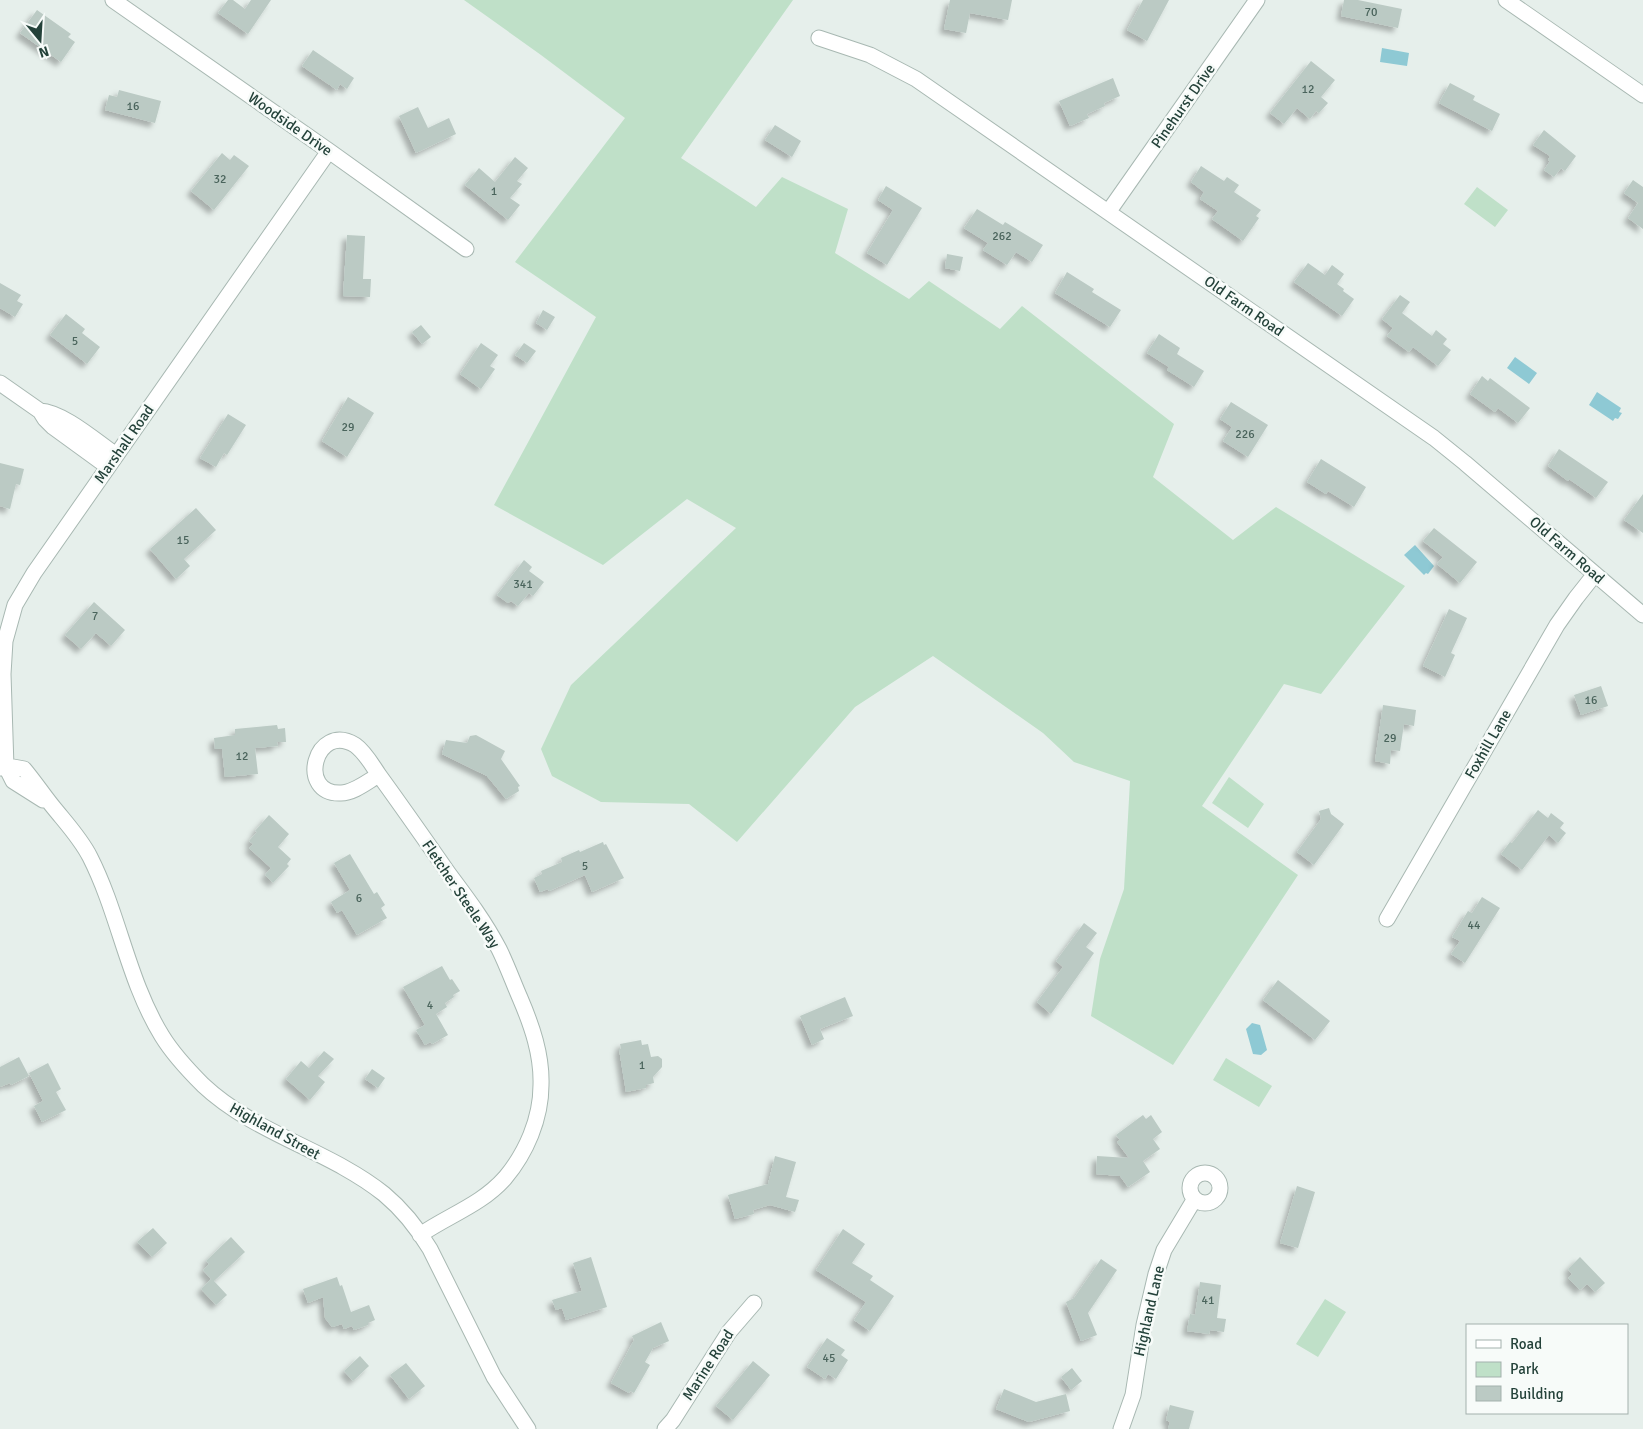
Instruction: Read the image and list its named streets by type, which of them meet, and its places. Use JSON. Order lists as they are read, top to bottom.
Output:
{
  "streets": {
    "street": [
      "Pinehurst Drive",
      "Woodside Drive",
      "Old Farm Road",
      "Marshall Road",
      "Foxhill Lane",
      "Fletcher Steele Way",
      "Highland Street",
      "Highland Lane",
      "Marine Road"
    ]
  },
  "crossings": [
    ["Pinehurst Drive", "Old Farm Road"],
    ["Woodside Drive", "Marshall Road"],
    ["Old Farm Road", "Foxhill Lane"],
    ["Marshall Road", "Highland Street"],
    ["Fletcher Steele Way", "Highland Street"]
  ],
  "house_numbers": [
    "70",
    "12",
    "16",
    "32",
    "1",
    "262",
    "5",
    "29",
    "226",
    "15",
    "341",
    "7",
    "16",
    "29",
    "12",
    "5",
    "6",
    "44",
    "4",
    "1",
    "41",
    "45"
  ],
  "legend": ["Road", "Park", "Building"],
  "north": "bottom"
}
